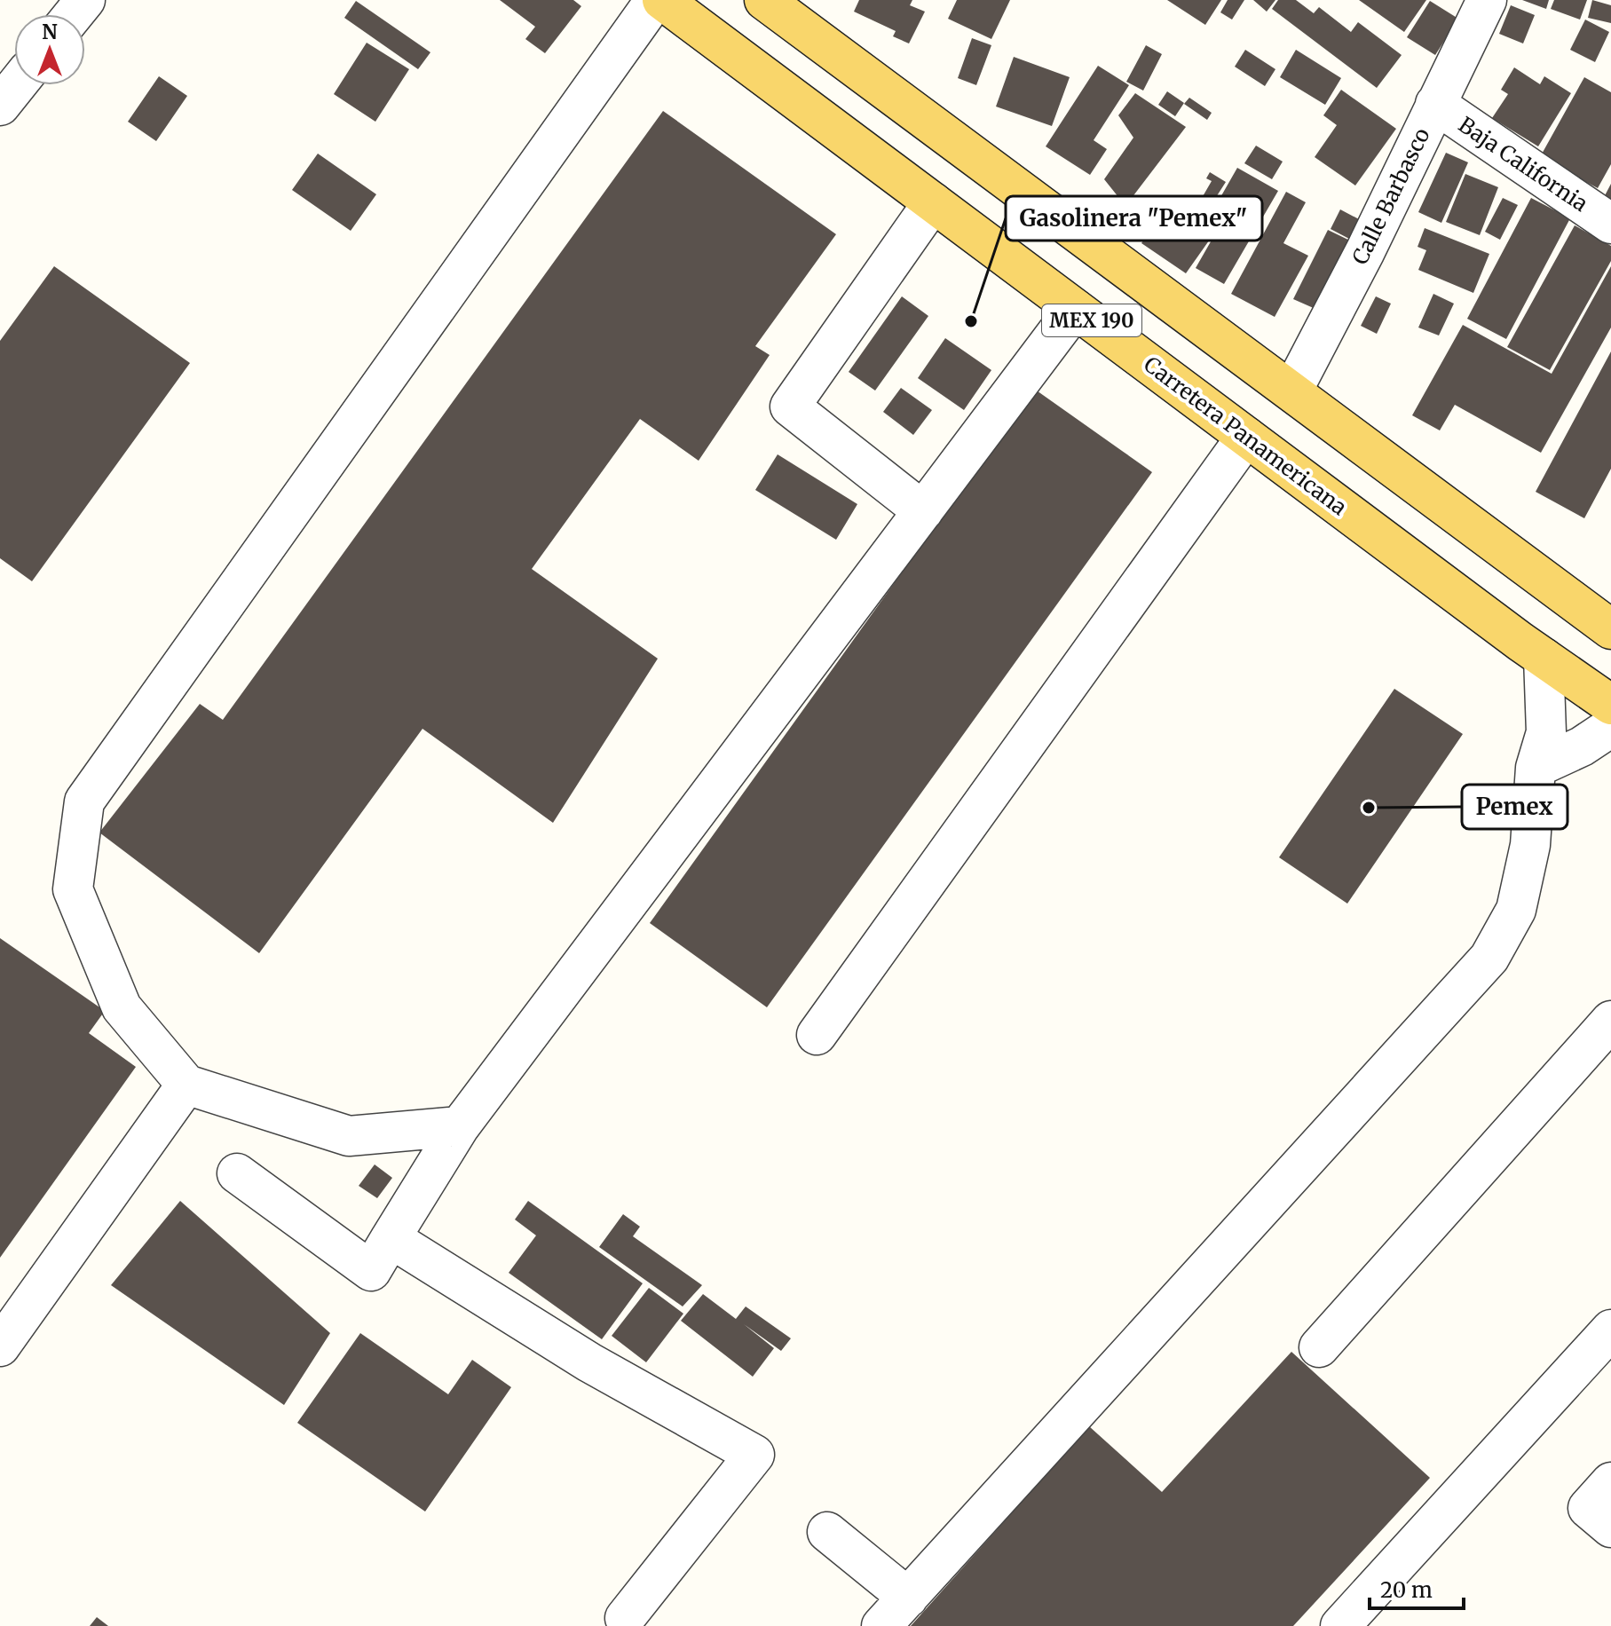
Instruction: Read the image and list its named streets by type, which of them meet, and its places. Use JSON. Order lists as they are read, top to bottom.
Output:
{
  "streets": {
    "main road": ["MEX 190", "Carretera Panamericana"],
    "street": ["Baja California", "Calle Barbasco"]
  },
  "crossings": [
    ["Baja California", "Calle Barbasco"],
    ["Calle Barbasco", "MEX 190"],
    ["MEX 190", "Carretera Panamericana"]
  ],
  "places": ["Gasolinera \"Pemex\"", "Pemex"],
  "scale_bar": "20 m",
  "north": "top"
}
